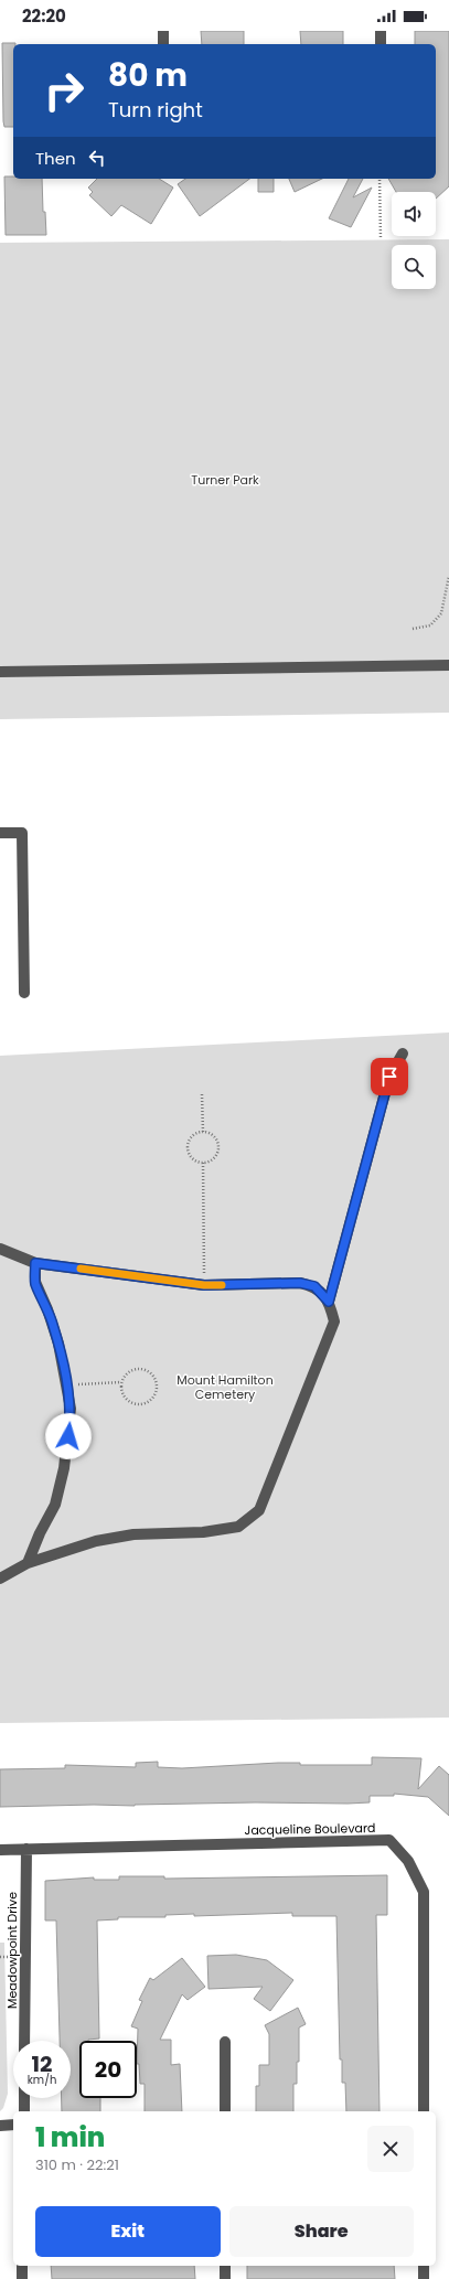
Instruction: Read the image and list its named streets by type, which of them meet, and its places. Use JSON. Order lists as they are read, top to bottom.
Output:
{
  "streets": {
    "street": ["Jacqueline Boulevard", "Meadowpoint Drive"]
  },
  "crossings": [
    ["Jacqueline Boulevard", "Meadowpoint Drive"]
  ],
  "parks": ["Turner Park", "Mount Hamilton Cemetery"],
  "page": {
    "status": "22:20",
    "turn": ["80 m", "Turn right"],
    "then": "Then",
    "speed": "12 km/h",
    "limit": "20",
    "heading": ["1 min", "310 m · 22:21"],
    "buttons": ["Exit", "Share"]
  }
}
